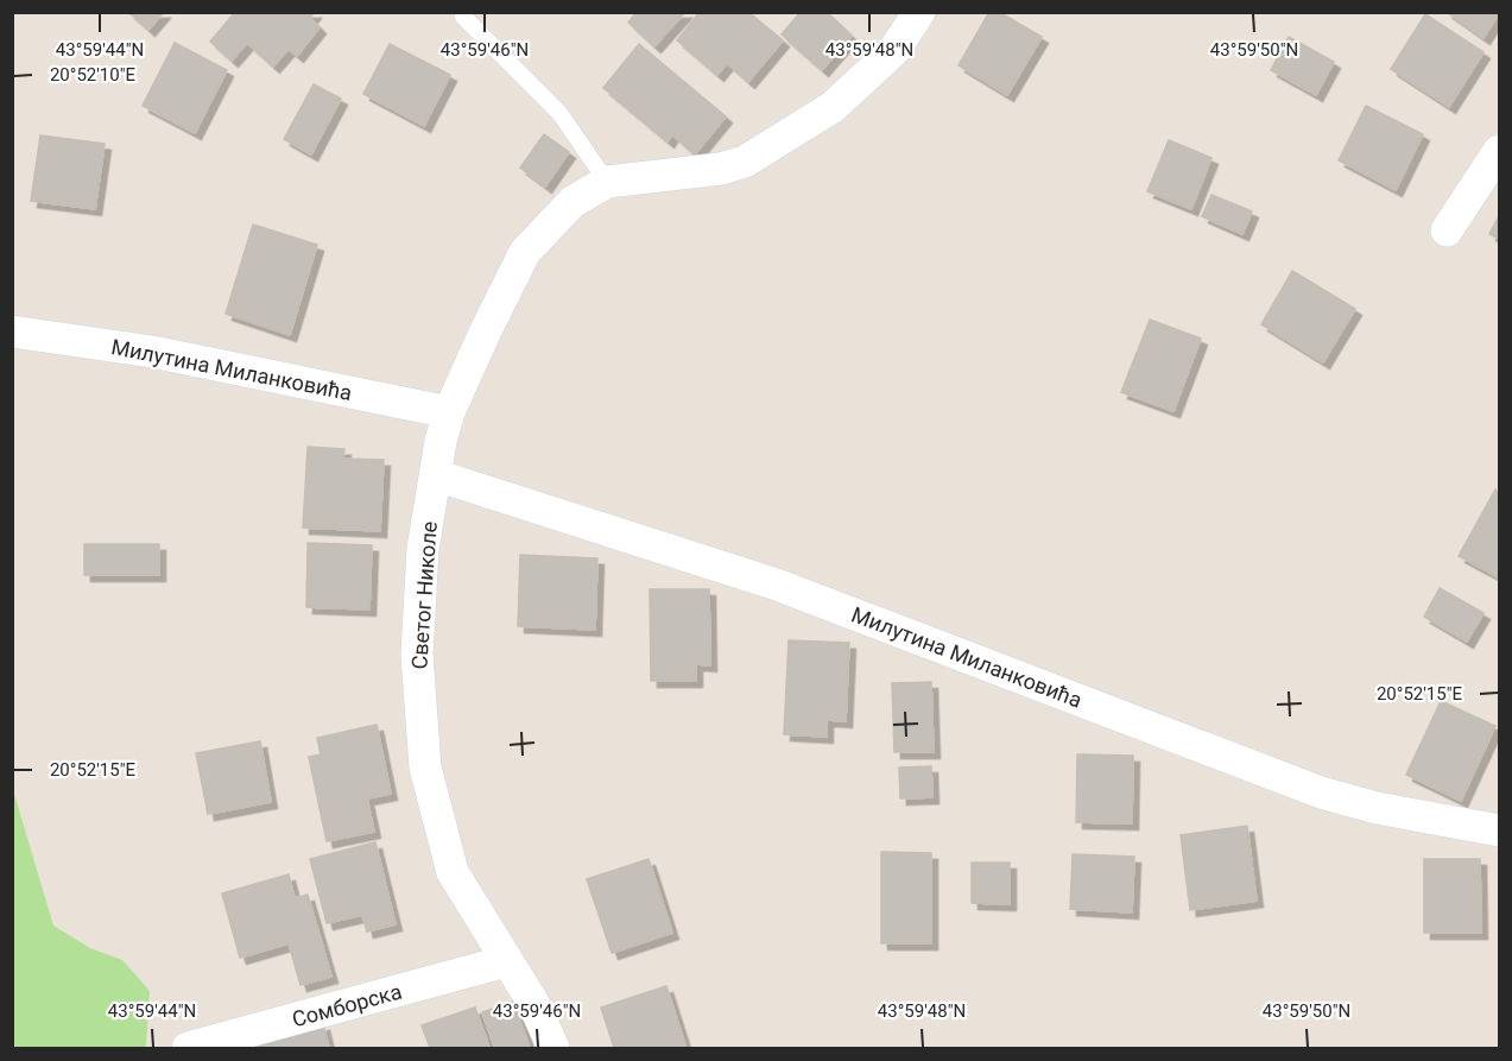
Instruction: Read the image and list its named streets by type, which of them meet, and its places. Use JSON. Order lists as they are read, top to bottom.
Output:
{
  "streets": {
    "street": ["Милутина Миланковића", "Светог Николе", "Сомборска"]
  },
  "crossings": [
    ["Милутина Миланковића", "Светог Николе"],
    ["Светог Николе", "Сомборска"]
  ],
  "coordinates": [
    "43°59'44\"N",
    "43°59'46\"N",
    "43°59'48\"N",
    "43°59'50\"N",
    "20°52'10\"E",
    "20°52'15\"E"
  ]
}
